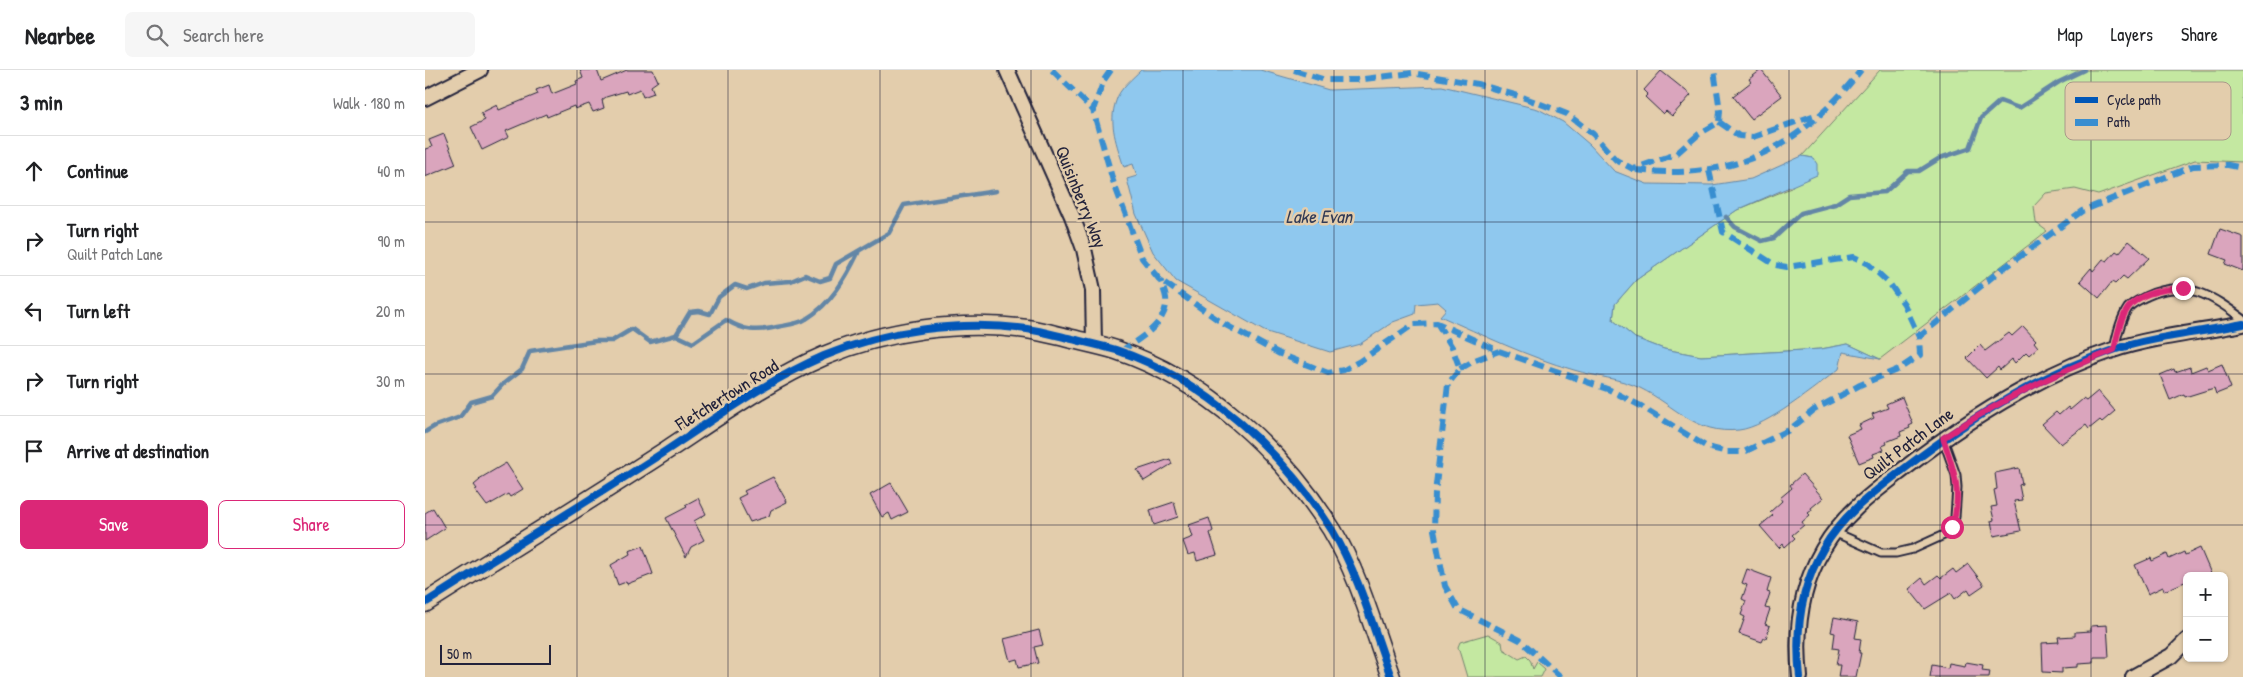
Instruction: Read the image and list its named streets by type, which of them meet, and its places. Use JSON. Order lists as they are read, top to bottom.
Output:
{
  "streets": {
    "street": ["Quisinberry Way", "Fletchertown Road", "Quilt Patch Lane"]
  },
  "crossings": [
    ["Quisinberry Way", "Fletchertown Road"]
  ],
  "water": ["Lake Evan"],
  "legend": ["Cycle path", "Path"],
  "scale_bar": "50 m",
  "page": {
    "header": "Nearbee",
    "search": "Search here",
    "nav": ["Map", "Layers", "Share"],
    "heading": ["3 min", "Walk · 180 m"],
    "list": [
      ["Continue", "40 m"],
      ["Turn right", "Quilt Patch Lane", "90 m"],
      ["Turn left", "20 m"],
      ["Turn right", "30 m"],
      "Arrive at destination"
    ],
    "buttons": ["Save", "Share"],
    "map_buttons": ["+", "−"],
    "scale": "50 m"
  }
}
